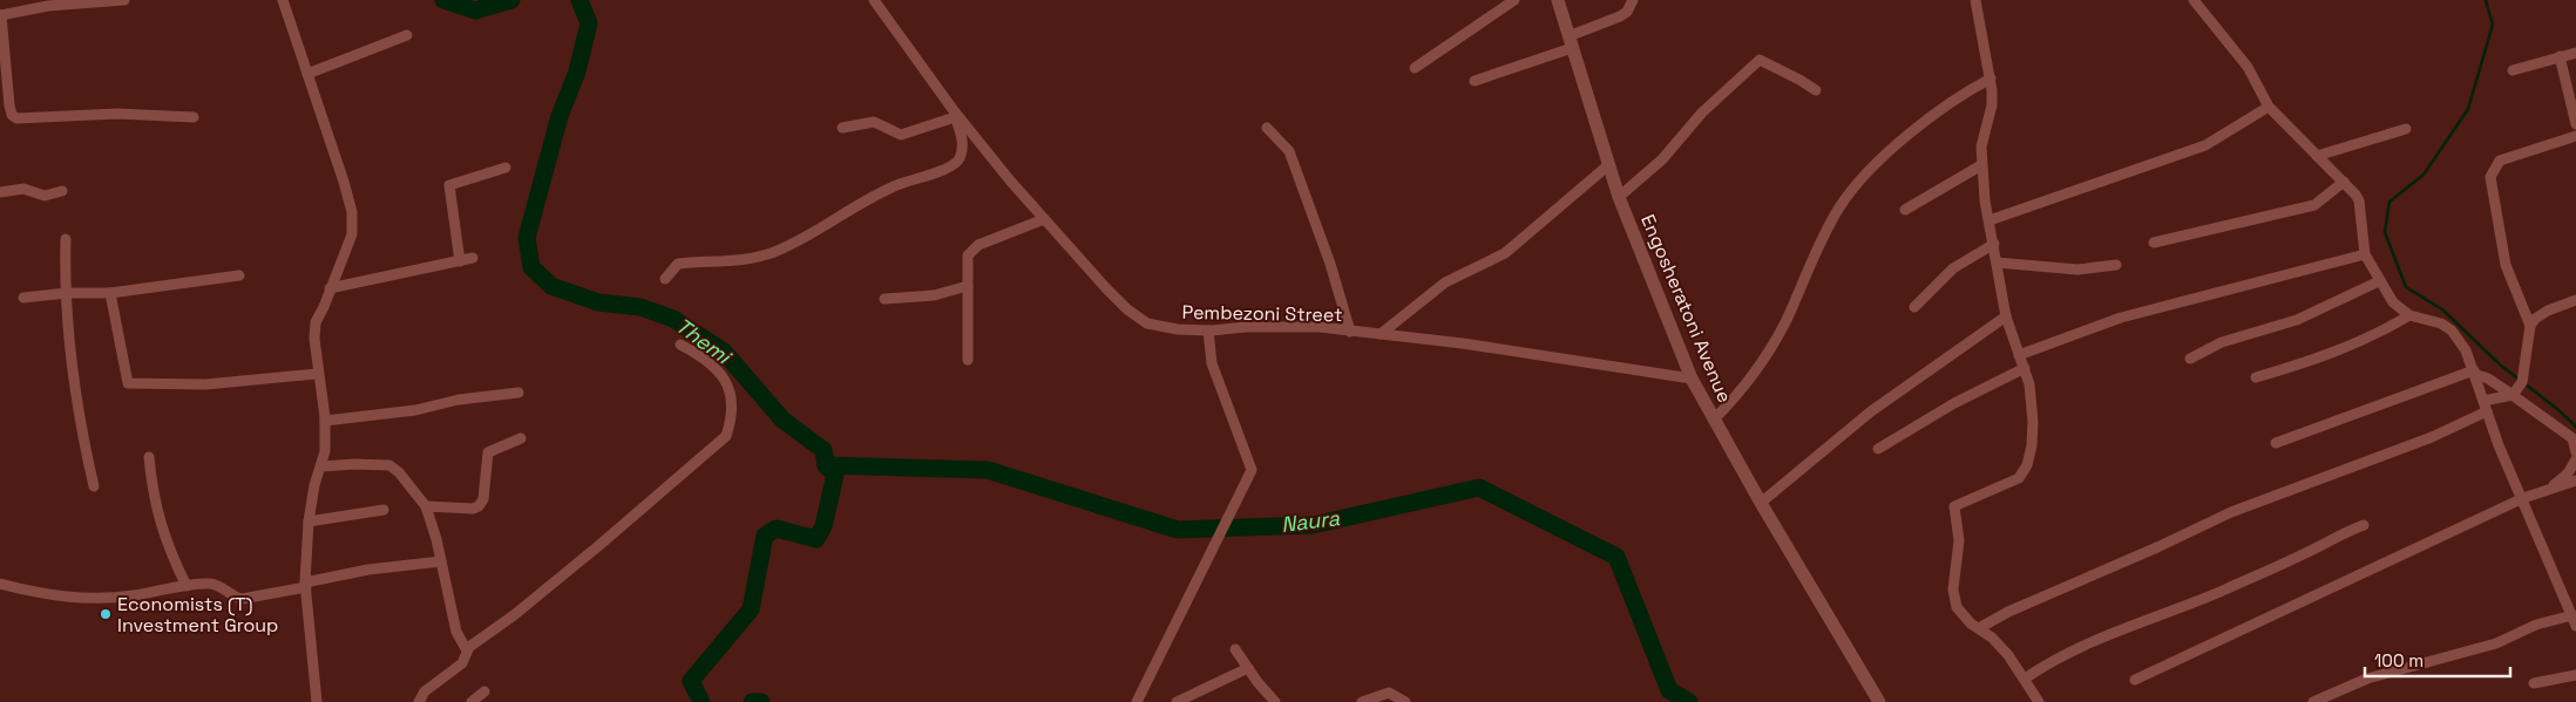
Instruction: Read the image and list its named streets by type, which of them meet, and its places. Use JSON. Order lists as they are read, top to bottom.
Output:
{
  "streets": {
    "street": ["Engosheratoni Avenue", "Pembezoni Street"]
  },
  "crossings": [
    ["Engosheratoni Avenue", "Pembezoni Street"]
  ],
  "water": ["Themi", "Naura"],
  "places": ["Economists (T) Investment Group"],
  "scale_bar": "100 m"
}
